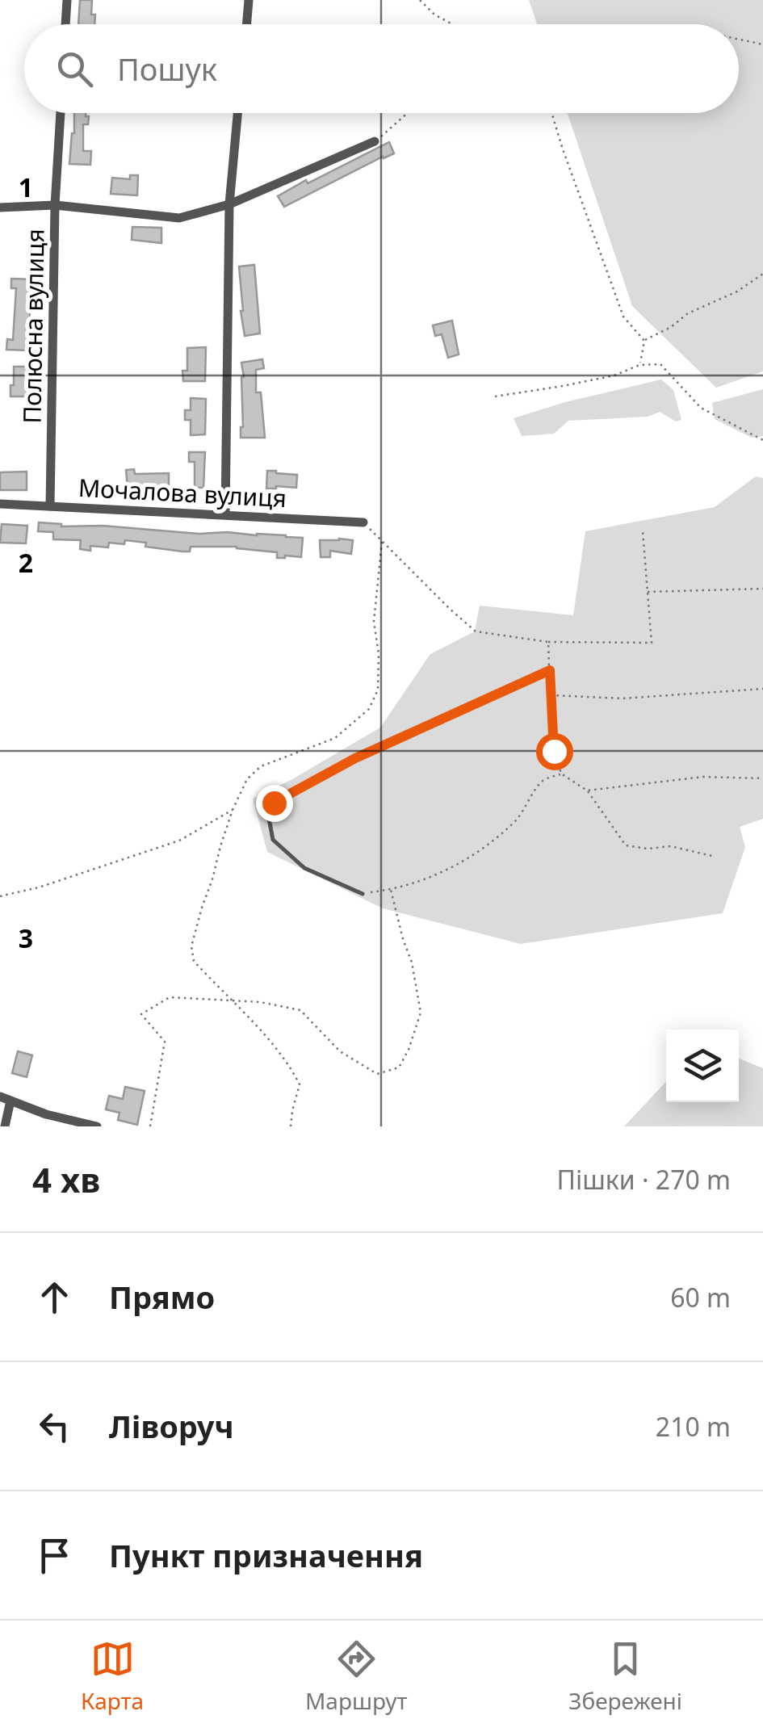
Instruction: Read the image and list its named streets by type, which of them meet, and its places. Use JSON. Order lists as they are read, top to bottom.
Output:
{
  "streets": {
    "street": ["Полюсна вулиця", "Мочалова вулиця"]
  },
  "crossings": [
    ["Полюсна вулиця", "Мочалова вулиця"]
  ],
  "page": {
    "search": "Пошук",
    "heading": ["4 хв", "Пішки · 270 m"],
    "list": [
      ["Прямо", "60 m"],
      ["Ліворуч", "210 m"],
      "Пункт призначення"
    ],
    "nav": ["Карта", "Маршрут", "Збережені"]
  },
  "grid": {
    "rows": ["1", "2", "3"]
  }
}
